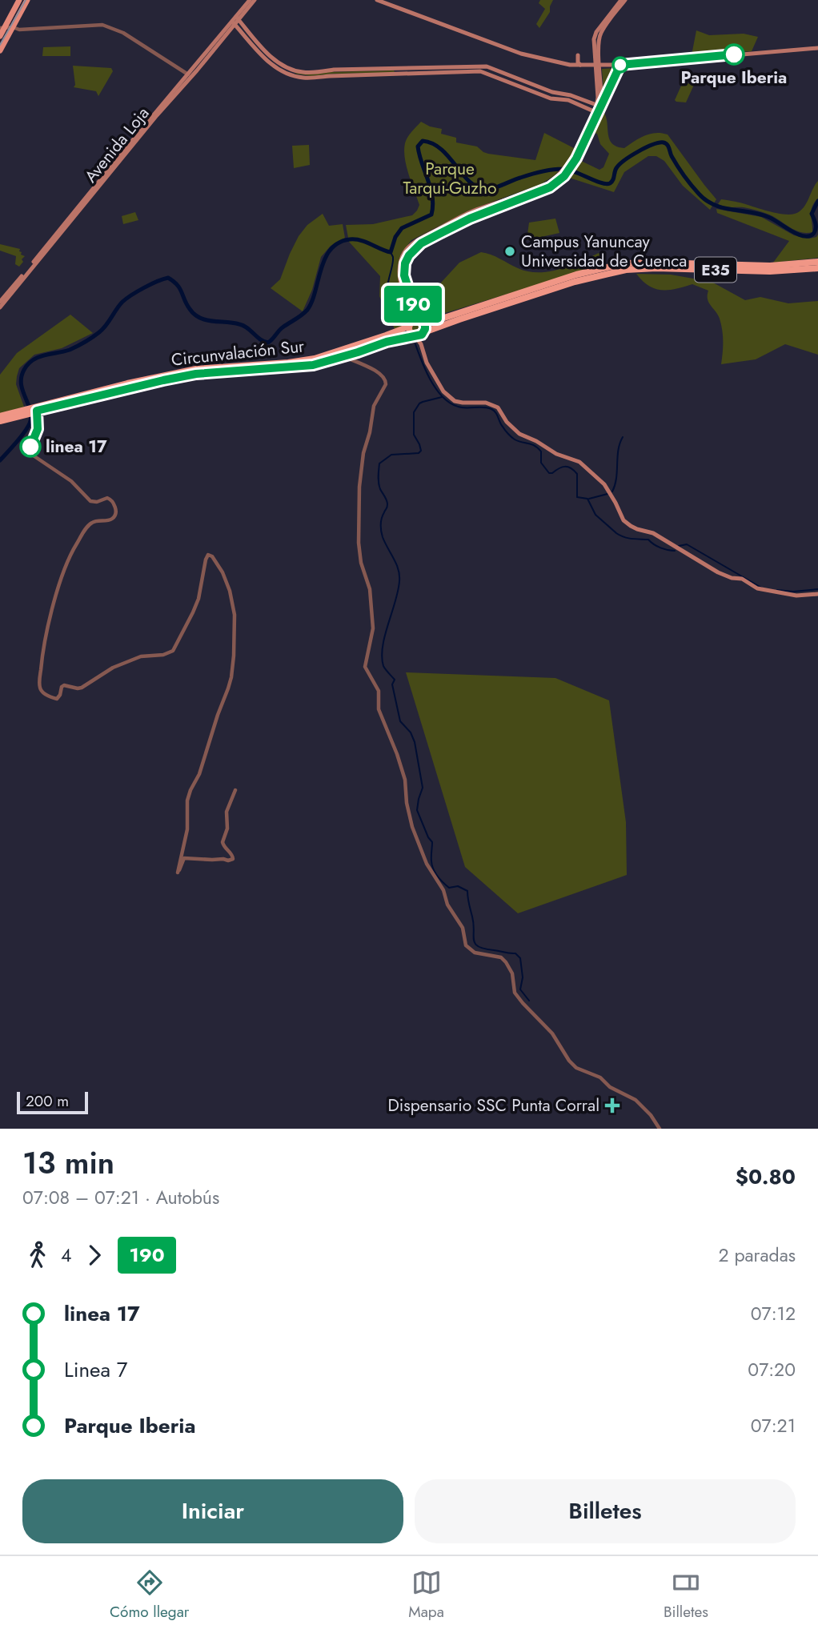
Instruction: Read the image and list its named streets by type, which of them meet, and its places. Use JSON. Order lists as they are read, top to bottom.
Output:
{
  "streets": {
    "highway": ["E35", "Circunvalación Sur"],
    "main road": ["Avenida Loja"]
  },
  "parks": ["Parque Tarqui-Guzho"],
  "places": {
    "other": ["Parque Iberia", "Campus Yanuncay Universidad de Cuenca", "linea 17"],
    "health": ["Dispensario SSC Punta Corral"]
  },
  "lines": ["bus line 190"],
  "scale_bar": "200 m",
  "page": {
    "on_map": "190",
    "scale": "200 m",
    "heading": ["13 min", "07:08 – 07:21 · Autobús", "$0.80"],
    "legs": ["4", "190", "2 paradas"],
    "list": [
      {
        "name": "linea 17",
        "value": "07:12"
      },
      {
        "name": "Linea 7",
        "value": "07:20"
      },
      {
        "name": "Parque Iberia",
        "value": "07:21"
      }
    ],
    "buttons": ["Iniciar", "Billetes"],
    "tabs": ["Cómo llegar", "Mapa", "Billetes"]
  }
}
